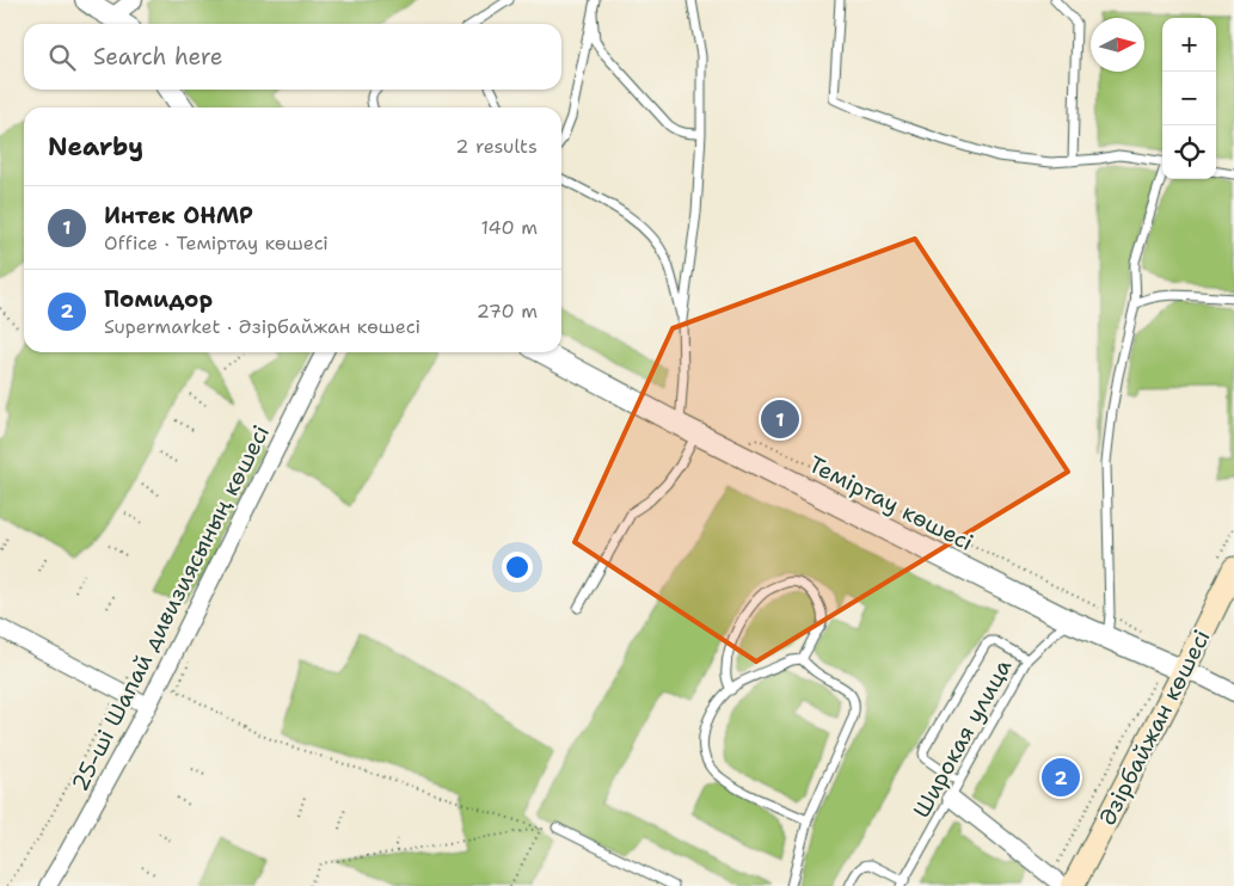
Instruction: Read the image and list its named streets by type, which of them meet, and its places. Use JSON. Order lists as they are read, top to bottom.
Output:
{
  "streets": {
    "main road": ["Әзірбайжан көшесі"],
    "street": ["Теміртау көшесі", "25-ші Шапай дивизиясының көшесі"],
    "lane": ["Широкая улица"]
  },
  "crossings": [
    ["Теміртау көшесі", "Әзірбайжан көшесі"],
    ["Теміртау көшесі", "Широкая улица"]
  ],
  "north": "right",
  "page": {
    "map_buttons": ["+", "−"],
    "search": "Search here",
    "heading": ["Nearby", "2 results"],
    "list": [
      {
        "mark": "1",
        "name": "Интек ОНМР",
        "note": "Office · Теміртау көшесі",
        "value": "140 m"
      },
      {
        "mark": "2",
        "name": "Помидор",
        "note": "Supermarket · Әзірбайжан көшесі",
        "value": "270 m"
      }
    ],
    "pins": ["1", "2"]
  }
}
